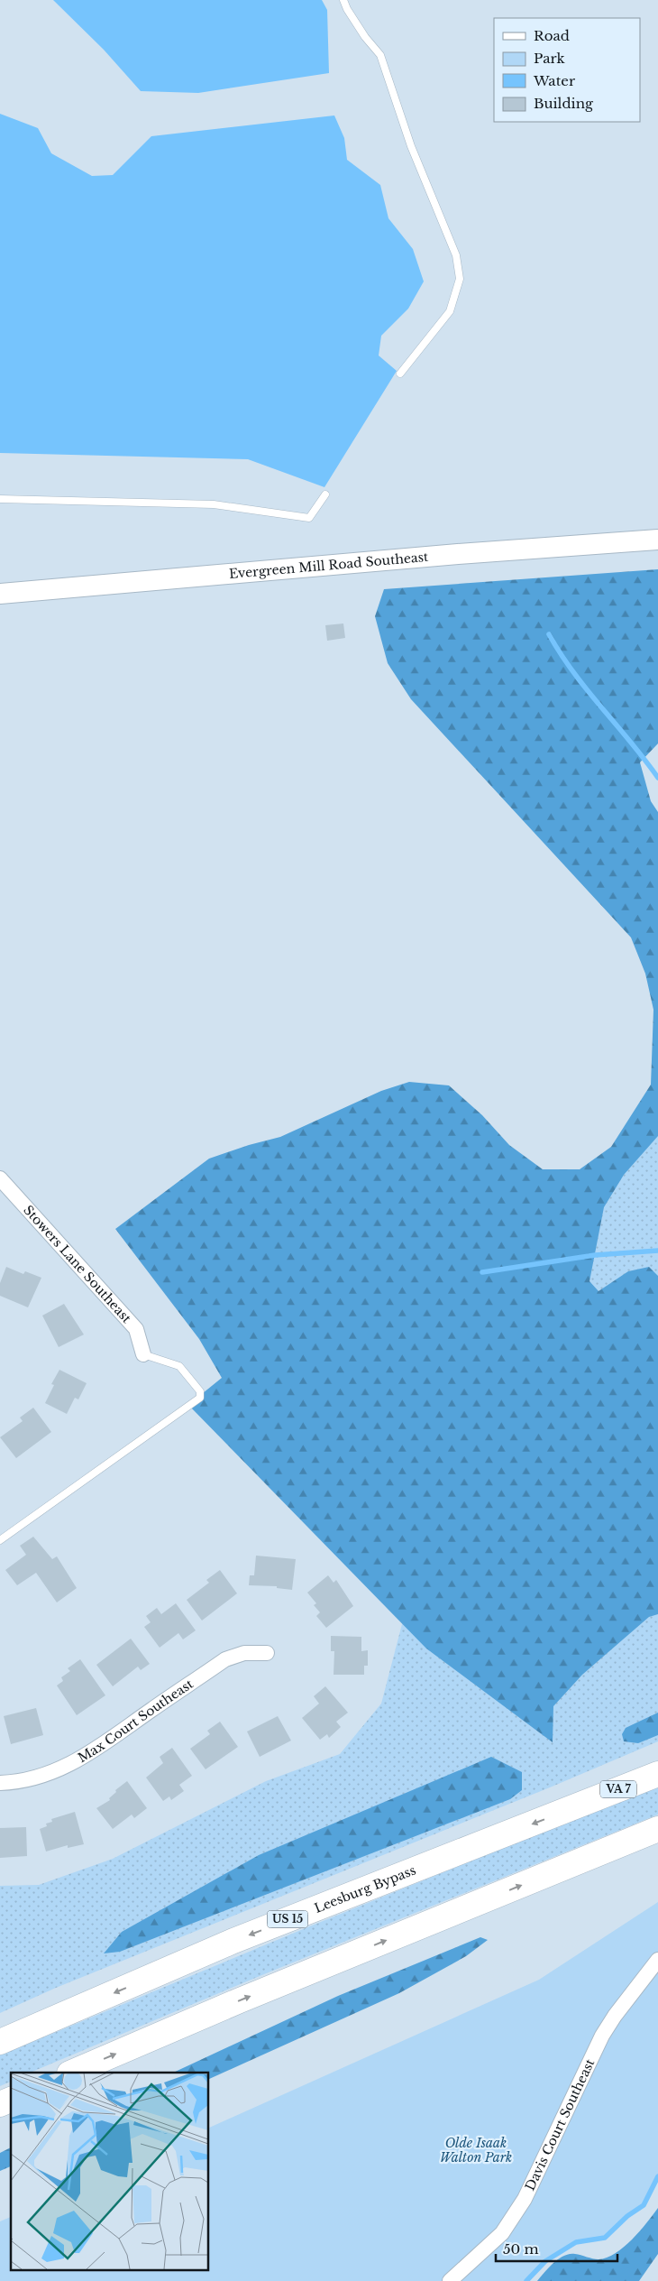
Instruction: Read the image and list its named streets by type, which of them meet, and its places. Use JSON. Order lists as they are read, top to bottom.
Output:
{
  "streets": {
    "highway": ["VA 7", "Leesburg Bypass", "US 15"],
    "main road": ["Evergreen Mill Road Southeast"],
    "street": ["Stowers Lane Southeast", "Max Court Southeast", "Davis Court Southeast"]
  },
  "parks": ["Olde Isaak Walton Park"],
  "legend": [
    "Road",
    "Park",
    "Water",
    "Building"
  ],
  "scale_bar": "50 m"
}
